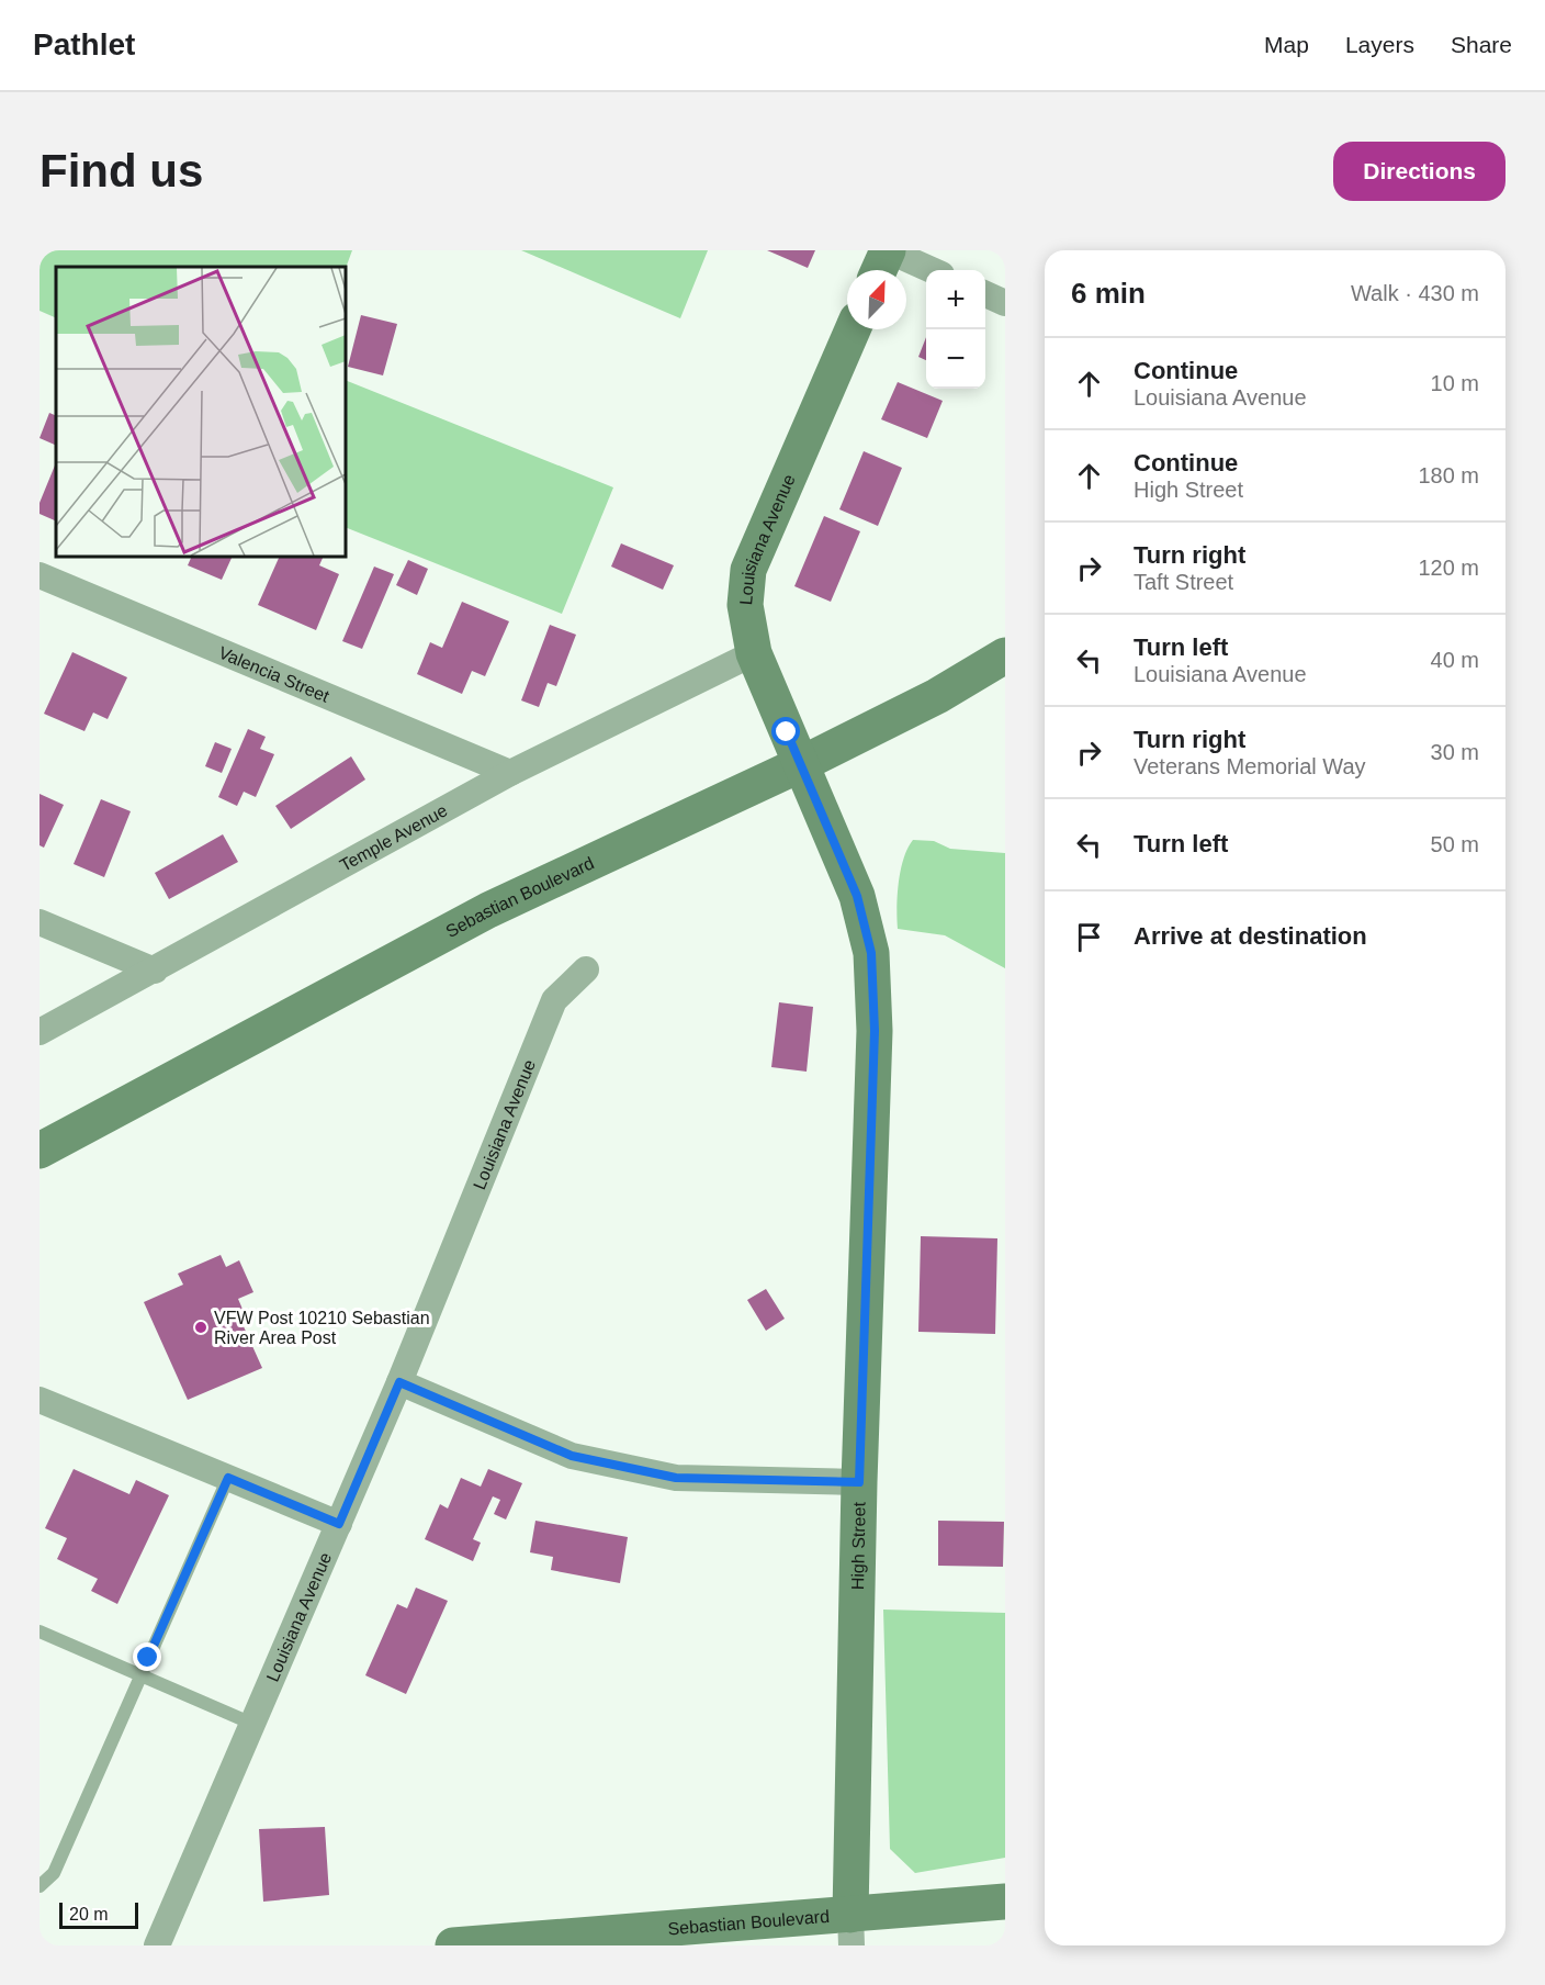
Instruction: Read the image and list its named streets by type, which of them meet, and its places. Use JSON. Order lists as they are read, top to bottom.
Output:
{
  "streets": {
    "street": [
      "Louisiana Avenue",
      "Valencia Street",
      "Temple Avenue",
      "Sebastian Boulevard",
      "High Street"
    ]
  },
  "crossings": [
    ["Louisiana Avenue", "Temple Avenue"],
    ["Louisiana Avenue", "Sebastian Boulevard"],
    ["Louisiana Avenue", "High Street"],
    ["Valencia Street", "Temple Avenue"],
    ["Sebastian Boulevard", "High Street"]
  ],
  "places": ["VFW Post 10210 Sebastian River Area Post"],
  "scale_bar": "20 m",
  "north": "top right",
  "page": {
    "header": "Pathlet",
    "nav": ["Map", "Layers", "Share"],
    "buttons": "Directions",
    "title": "Find us",
    "heading": ["6 min", "Walk · 430 m"],
    "map_buttons": ["+", "−"],
    "list": [
      ["Continue", "Louisiana Avenue", "10 m"],
      ["Continue", "High Street", "180 m"],
      ["Turn right", "Taft Street", "120 m"],
      ["Turn left", "Louisiana Avenue", "40 m"],
      ["Turn right", "Veterans Memorial Way", "30 m"],
      ["Turn left", "50 m"],
      "Arrive at destination"
    ],
    "scale": "20 m"
  }
}
